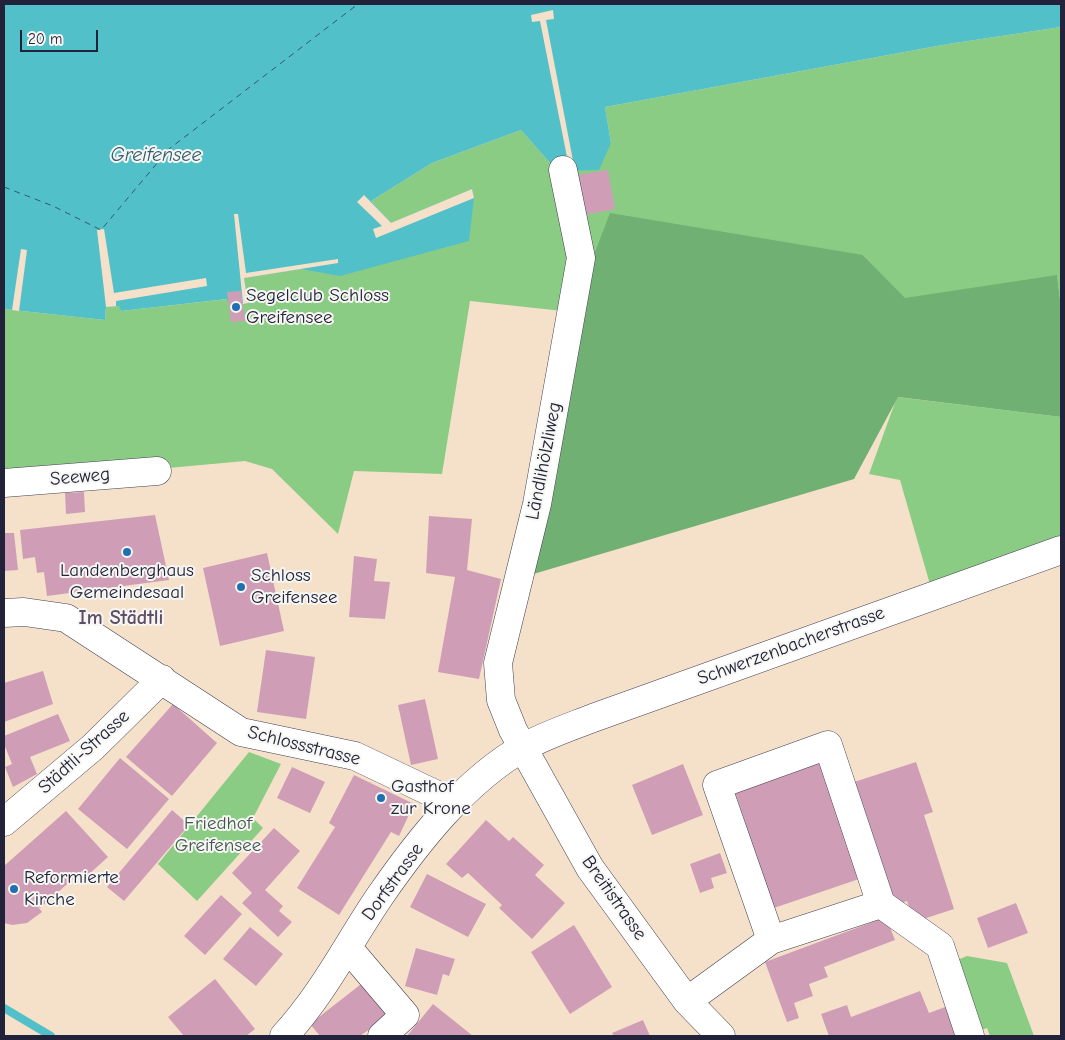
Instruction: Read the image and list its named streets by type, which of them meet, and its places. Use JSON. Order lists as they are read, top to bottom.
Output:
{
  "streets": {
    "street": [
      "Ländlihölzliweg",
      "Seeweg",
      "Schwerzenbacherstrasse",
      "Schlossstrasse",
      "Städtli-Strasse",
      "Dorfstrasse",
      "Breitistrasse"
    ]
  },
  "crossings": [
    ["Ländlihölzliweg", "Schwerzenbacherstrasse"],
    ["Ländlihölzliweg", "Dorfstrasse"],
    ["Ländlihölzliweg", "Breitistrasse"],
    ["Schwerzenbacherstrasse", "Dorfstrasse"],
    ["Schwerzenbacherstrasse", "Breitistrasse"],
    ["Schlossstrasse", "Städtli-Strasse"],
    ["Schlossstrasse", "Dorfstrasse"],
    ["Dorfstrasse", "Breitistrasse"]
  ],
  "districts": ["Im Städtli"],
  "water": ["Greifensee"],
  "parks": ["Friedhof Greifensee"],
  "places": [
    "Segelclub Schloss Greifensee",
    "Landenberghaus Gemeindesaal",
    "Schloss Greifensee",
    "Gasthof zur Krone",
    "Reformierte Kirche"
  ],
  "scale_bar": "20 m"
}
